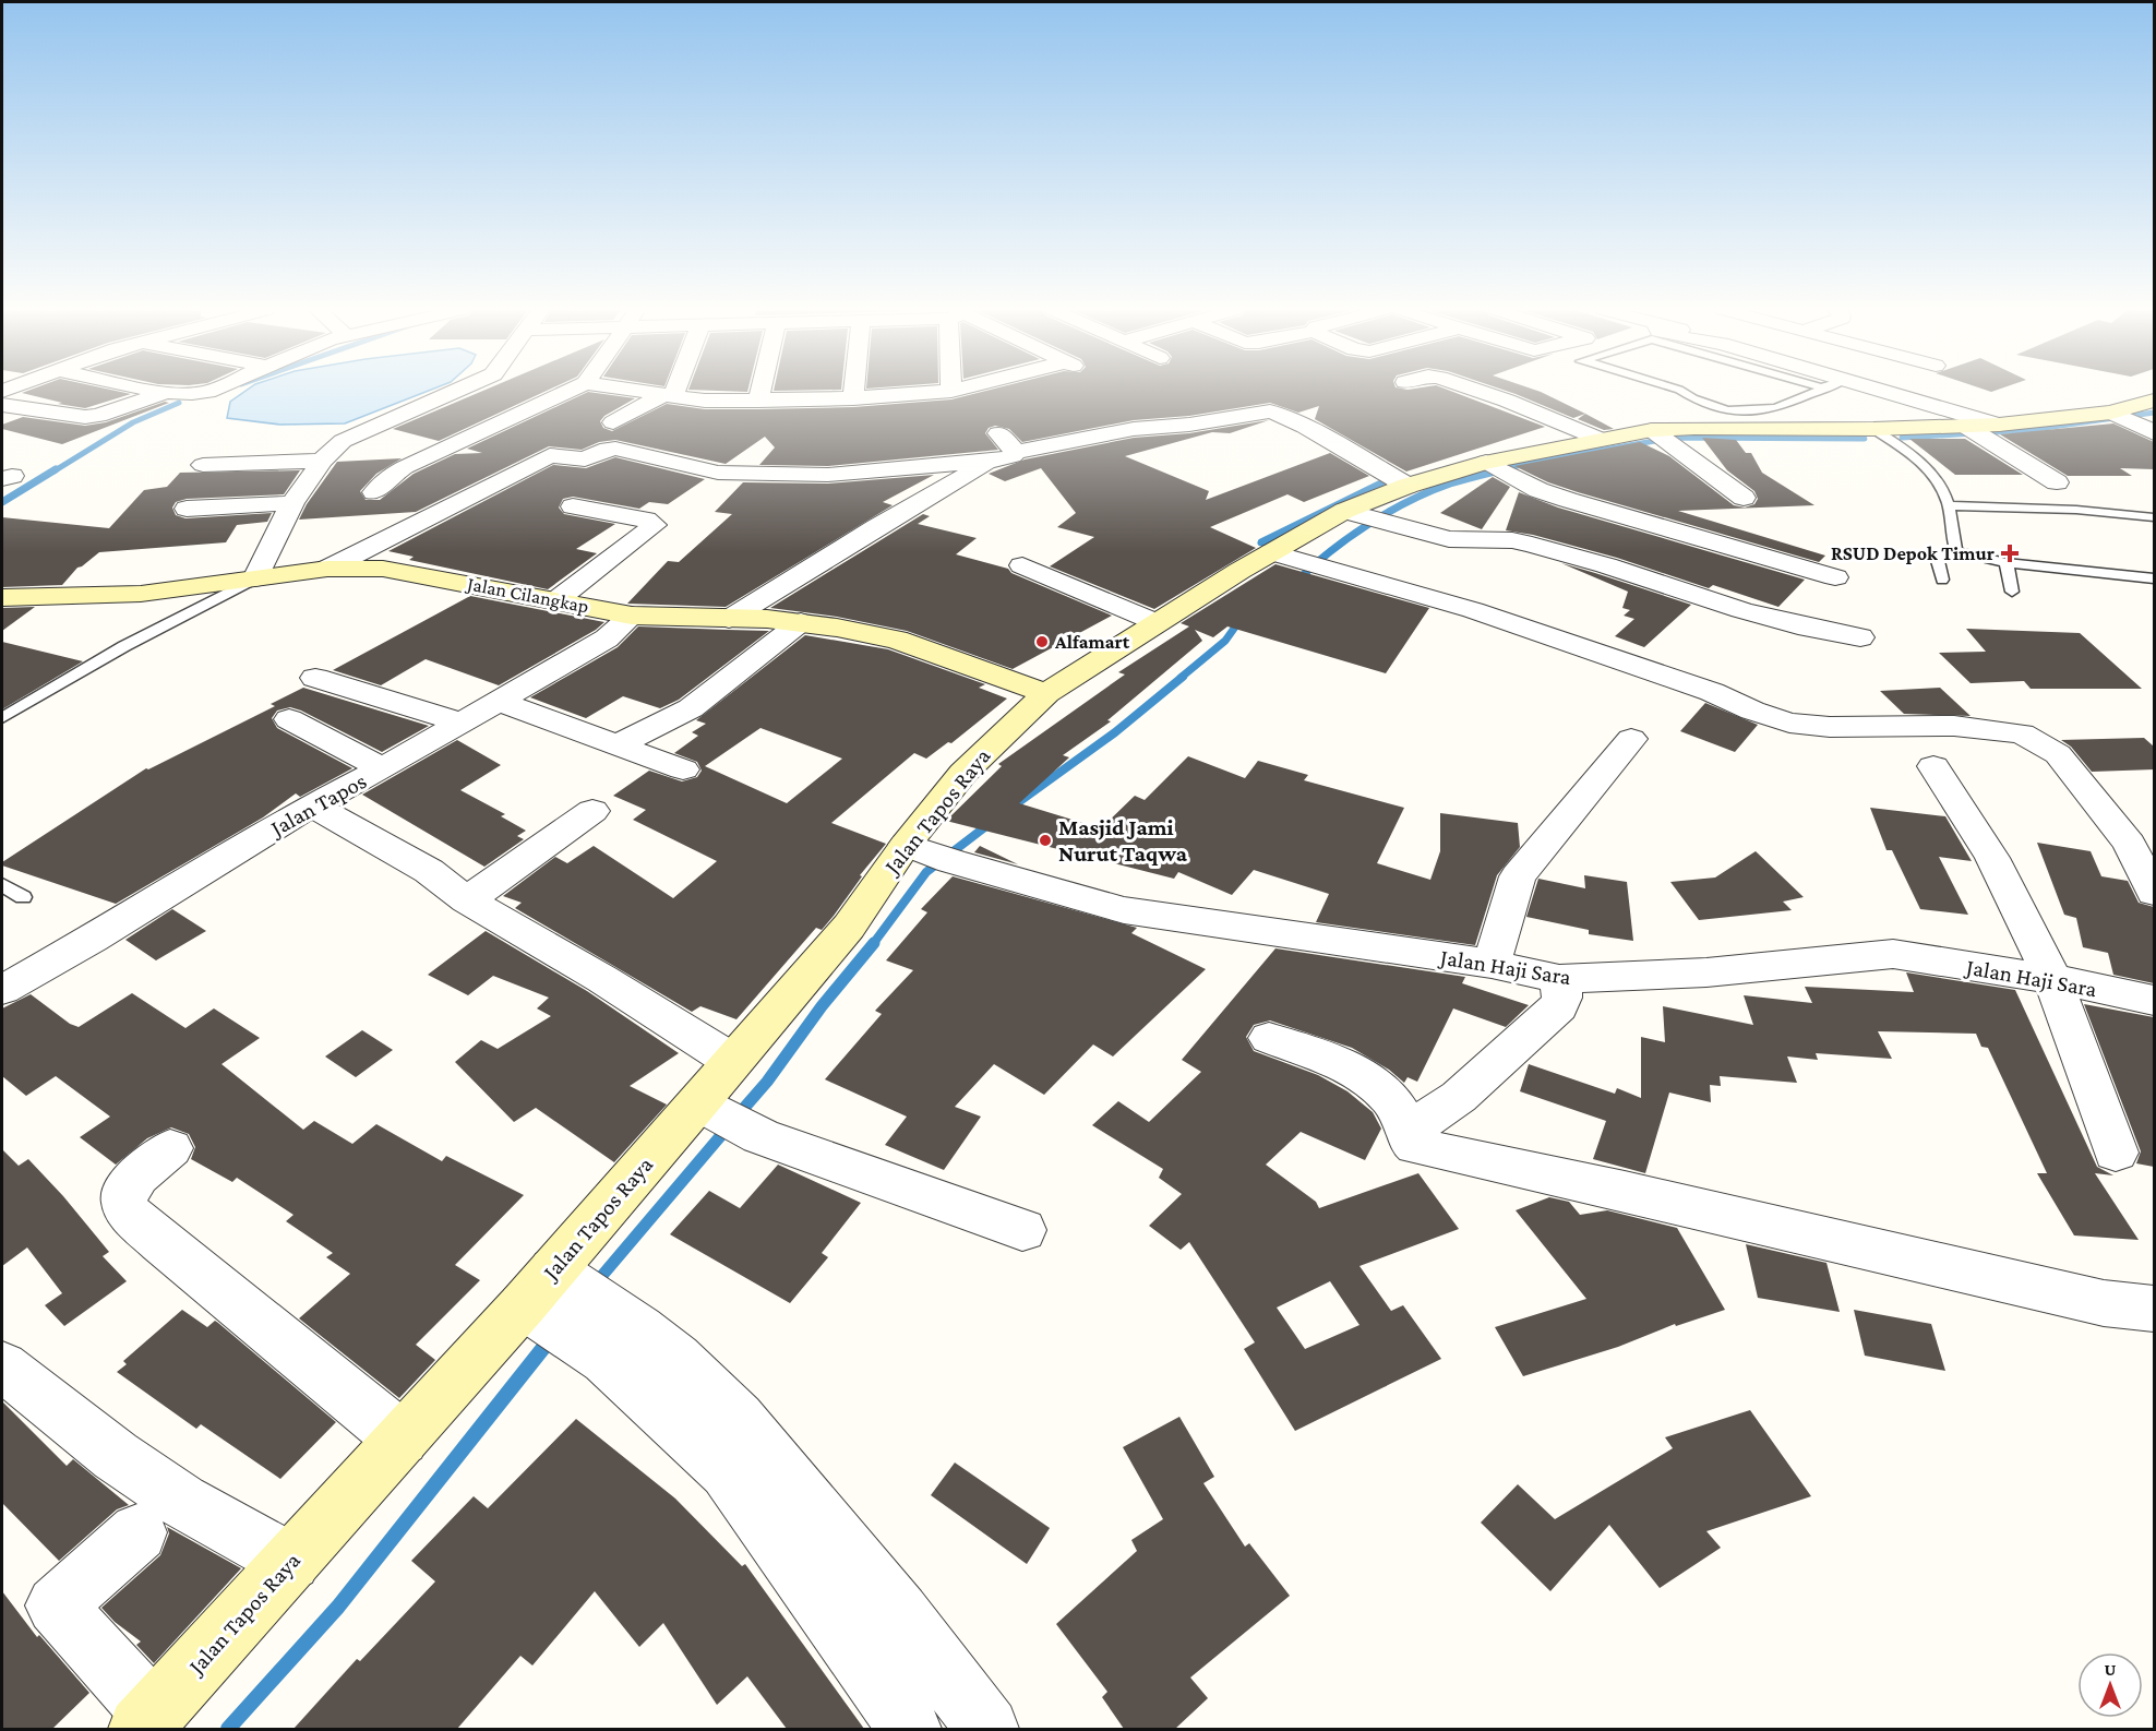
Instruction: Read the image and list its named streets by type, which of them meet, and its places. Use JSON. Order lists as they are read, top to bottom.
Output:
{
  "streets": {
    "main road": ["Jalan Cilangkap", "Jalan Tapos Raya"],
    "street": ["Jalan Tapos", "Jalan Haji Sara"]
  },
  "crossings": [
    ["Jalan Cilangkap", "Jalan Tapos"],
    ["Jalan Cilangkap", "Jalan Tapos Raya"],
    ["Jalan Tapos Raya", "Jalan Haji Sara"]
  ],
  "places": {
    "health": ["RSUD Depok Timur"],
    "other": ["Alfamart", "Masjid Jami Nurut Taqwa"]
  },
  "north": "top"
}
